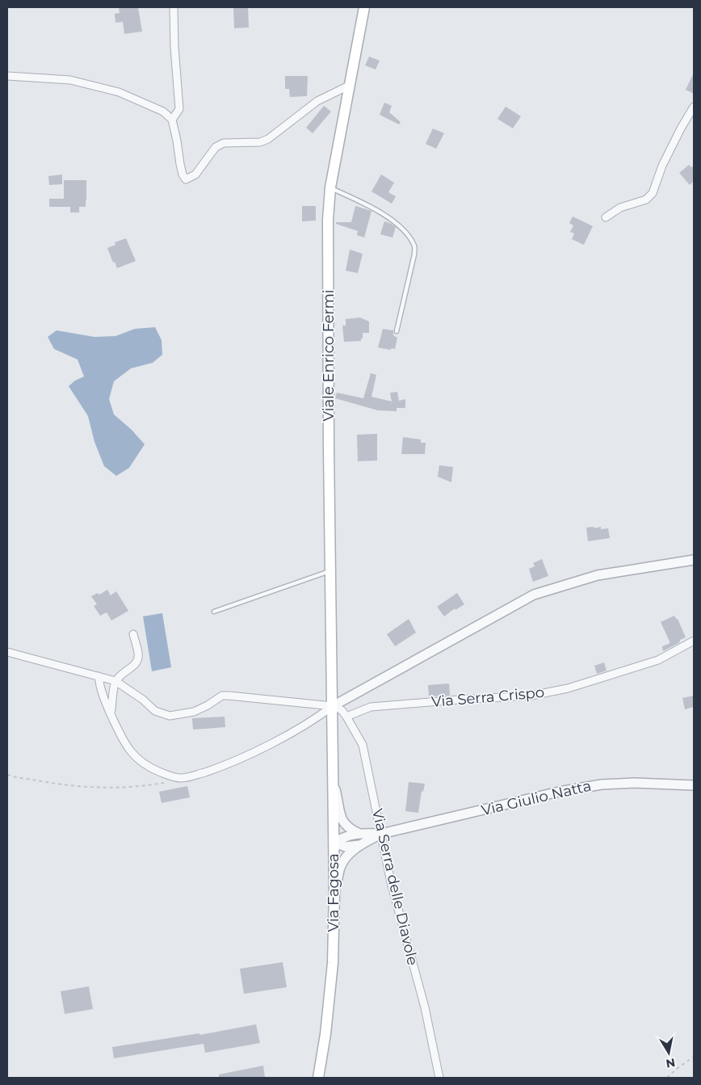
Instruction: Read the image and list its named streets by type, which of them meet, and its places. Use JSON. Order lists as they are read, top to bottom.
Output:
{
  "streets": {
    "main road": ["Viale Enrico Fermi", "Via Fagosa"],
    "street": ["Via Serra Crispo", "Via Giulio Natta", "Via Serra delle Diavole"]
  },
  "crossings": [
    ["Viale Enrico Fermi", "Via Serra delle Diavole"],
    ["Viale Enrico Fermi", "Via Fagosa"],
    ["Via Serra Crispo", "Via Serra delle Diavole"],
    ["Via Giulio Natta", "Via Serra delle Diavole"],
    ["Via Serra delle Diavole", "Via Fagosa"]
  ],
  "north": "bottom"
}
